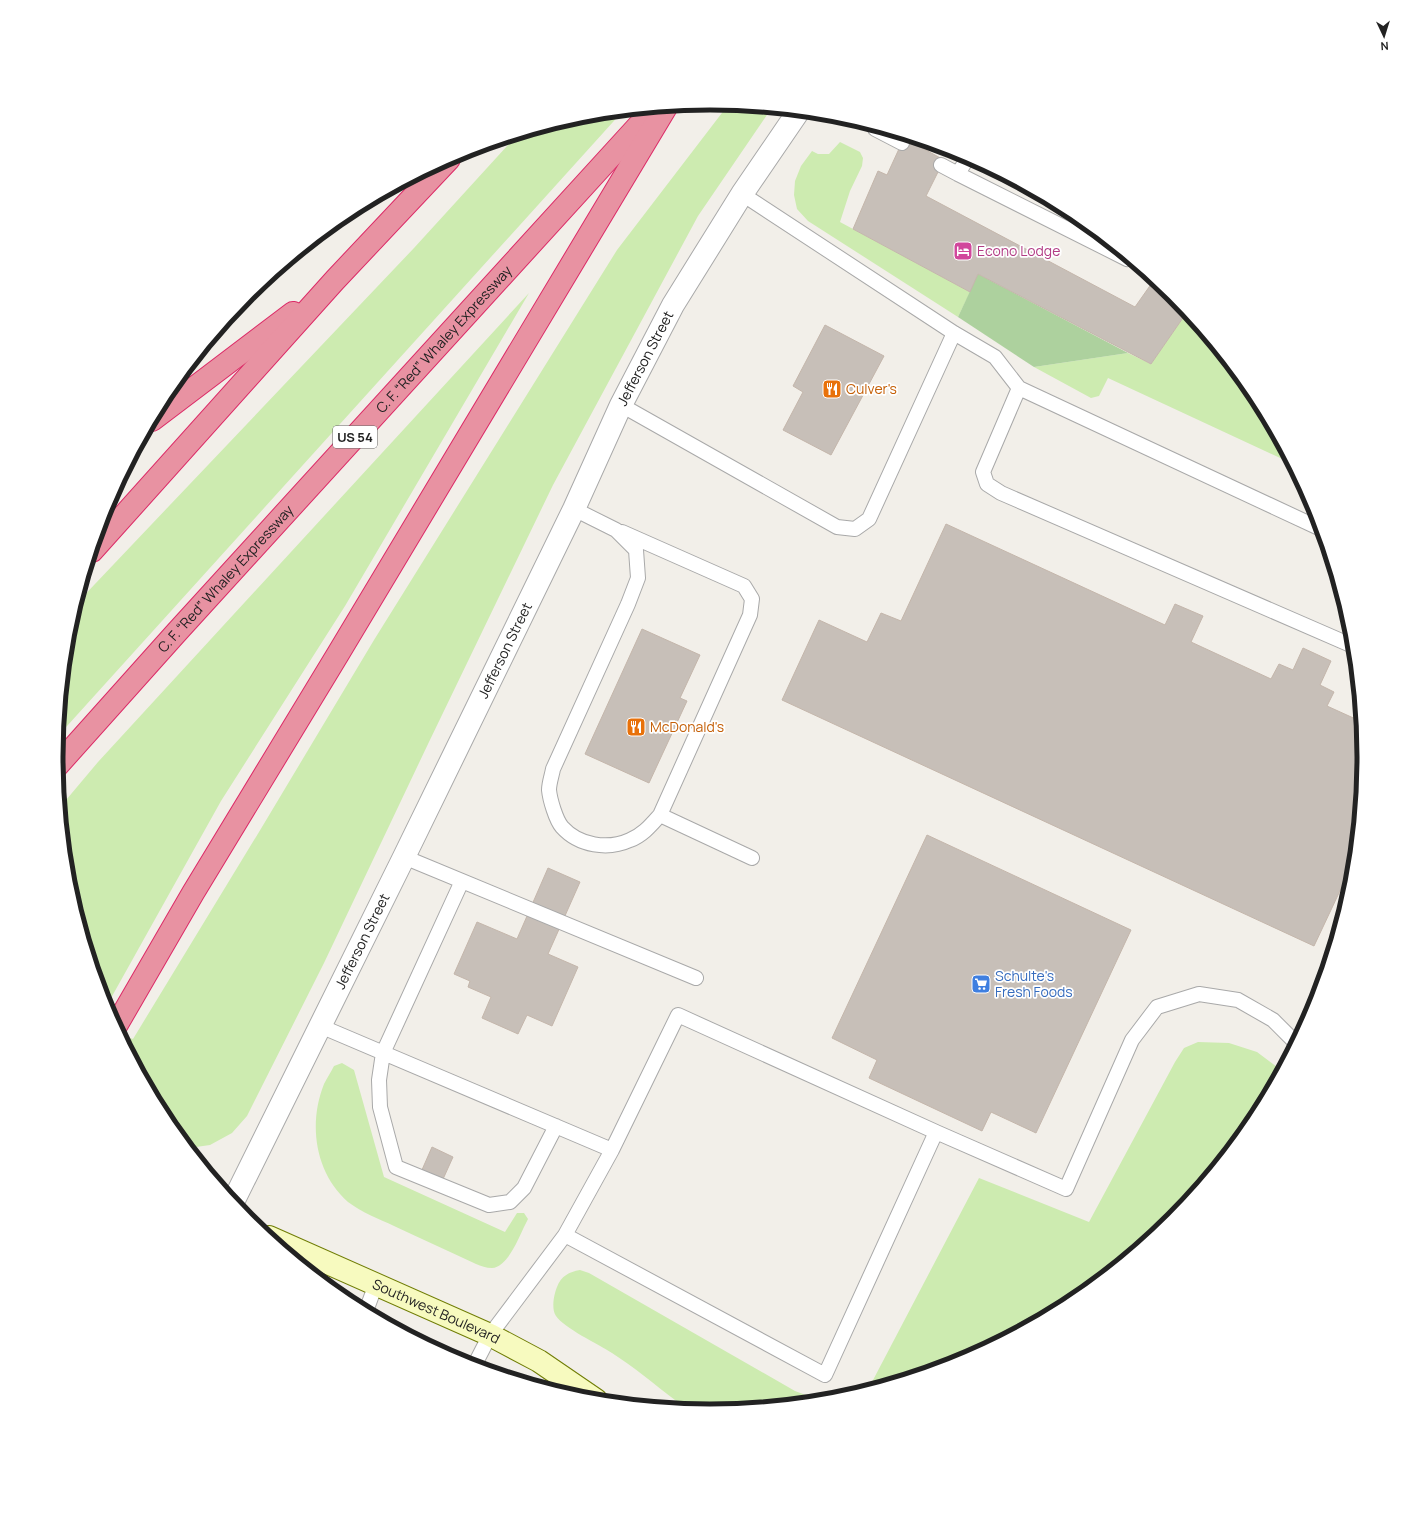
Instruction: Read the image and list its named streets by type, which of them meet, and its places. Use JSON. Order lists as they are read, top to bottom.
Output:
{
  "streets": {
    "highway": ["C. F. “Red” Whaley Expressway", "US 54"],
    "main road": ["Southwest Boulevard"],
    "street": ["Jefferson Street"]
  },
  "places": {
    "hotel": ["Econo Lodge"],
    "restaurant": ["Culver's", "McDonald's"],
    "supermarket": ["Schulte's Fresh Foods"]
  },
  "north": "bottom"
}
